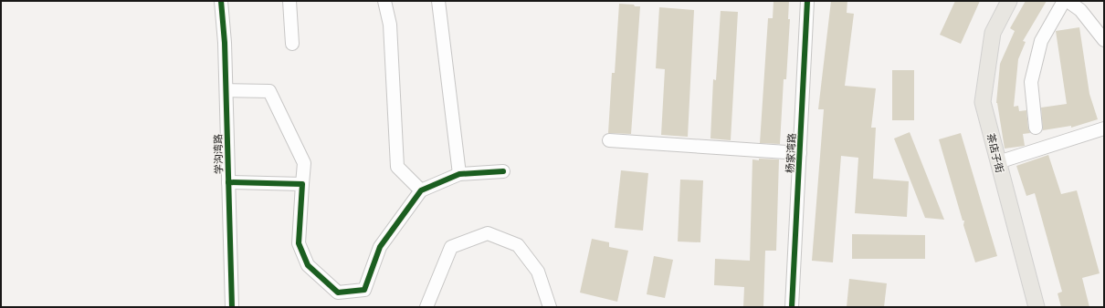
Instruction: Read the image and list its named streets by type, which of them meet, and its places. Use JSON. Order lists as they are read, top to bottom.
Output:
{
  "streets": {
    "main road": ["茶店子街"],
    "street": ["杨家湾路", "学沟湾路"]
  }
}
